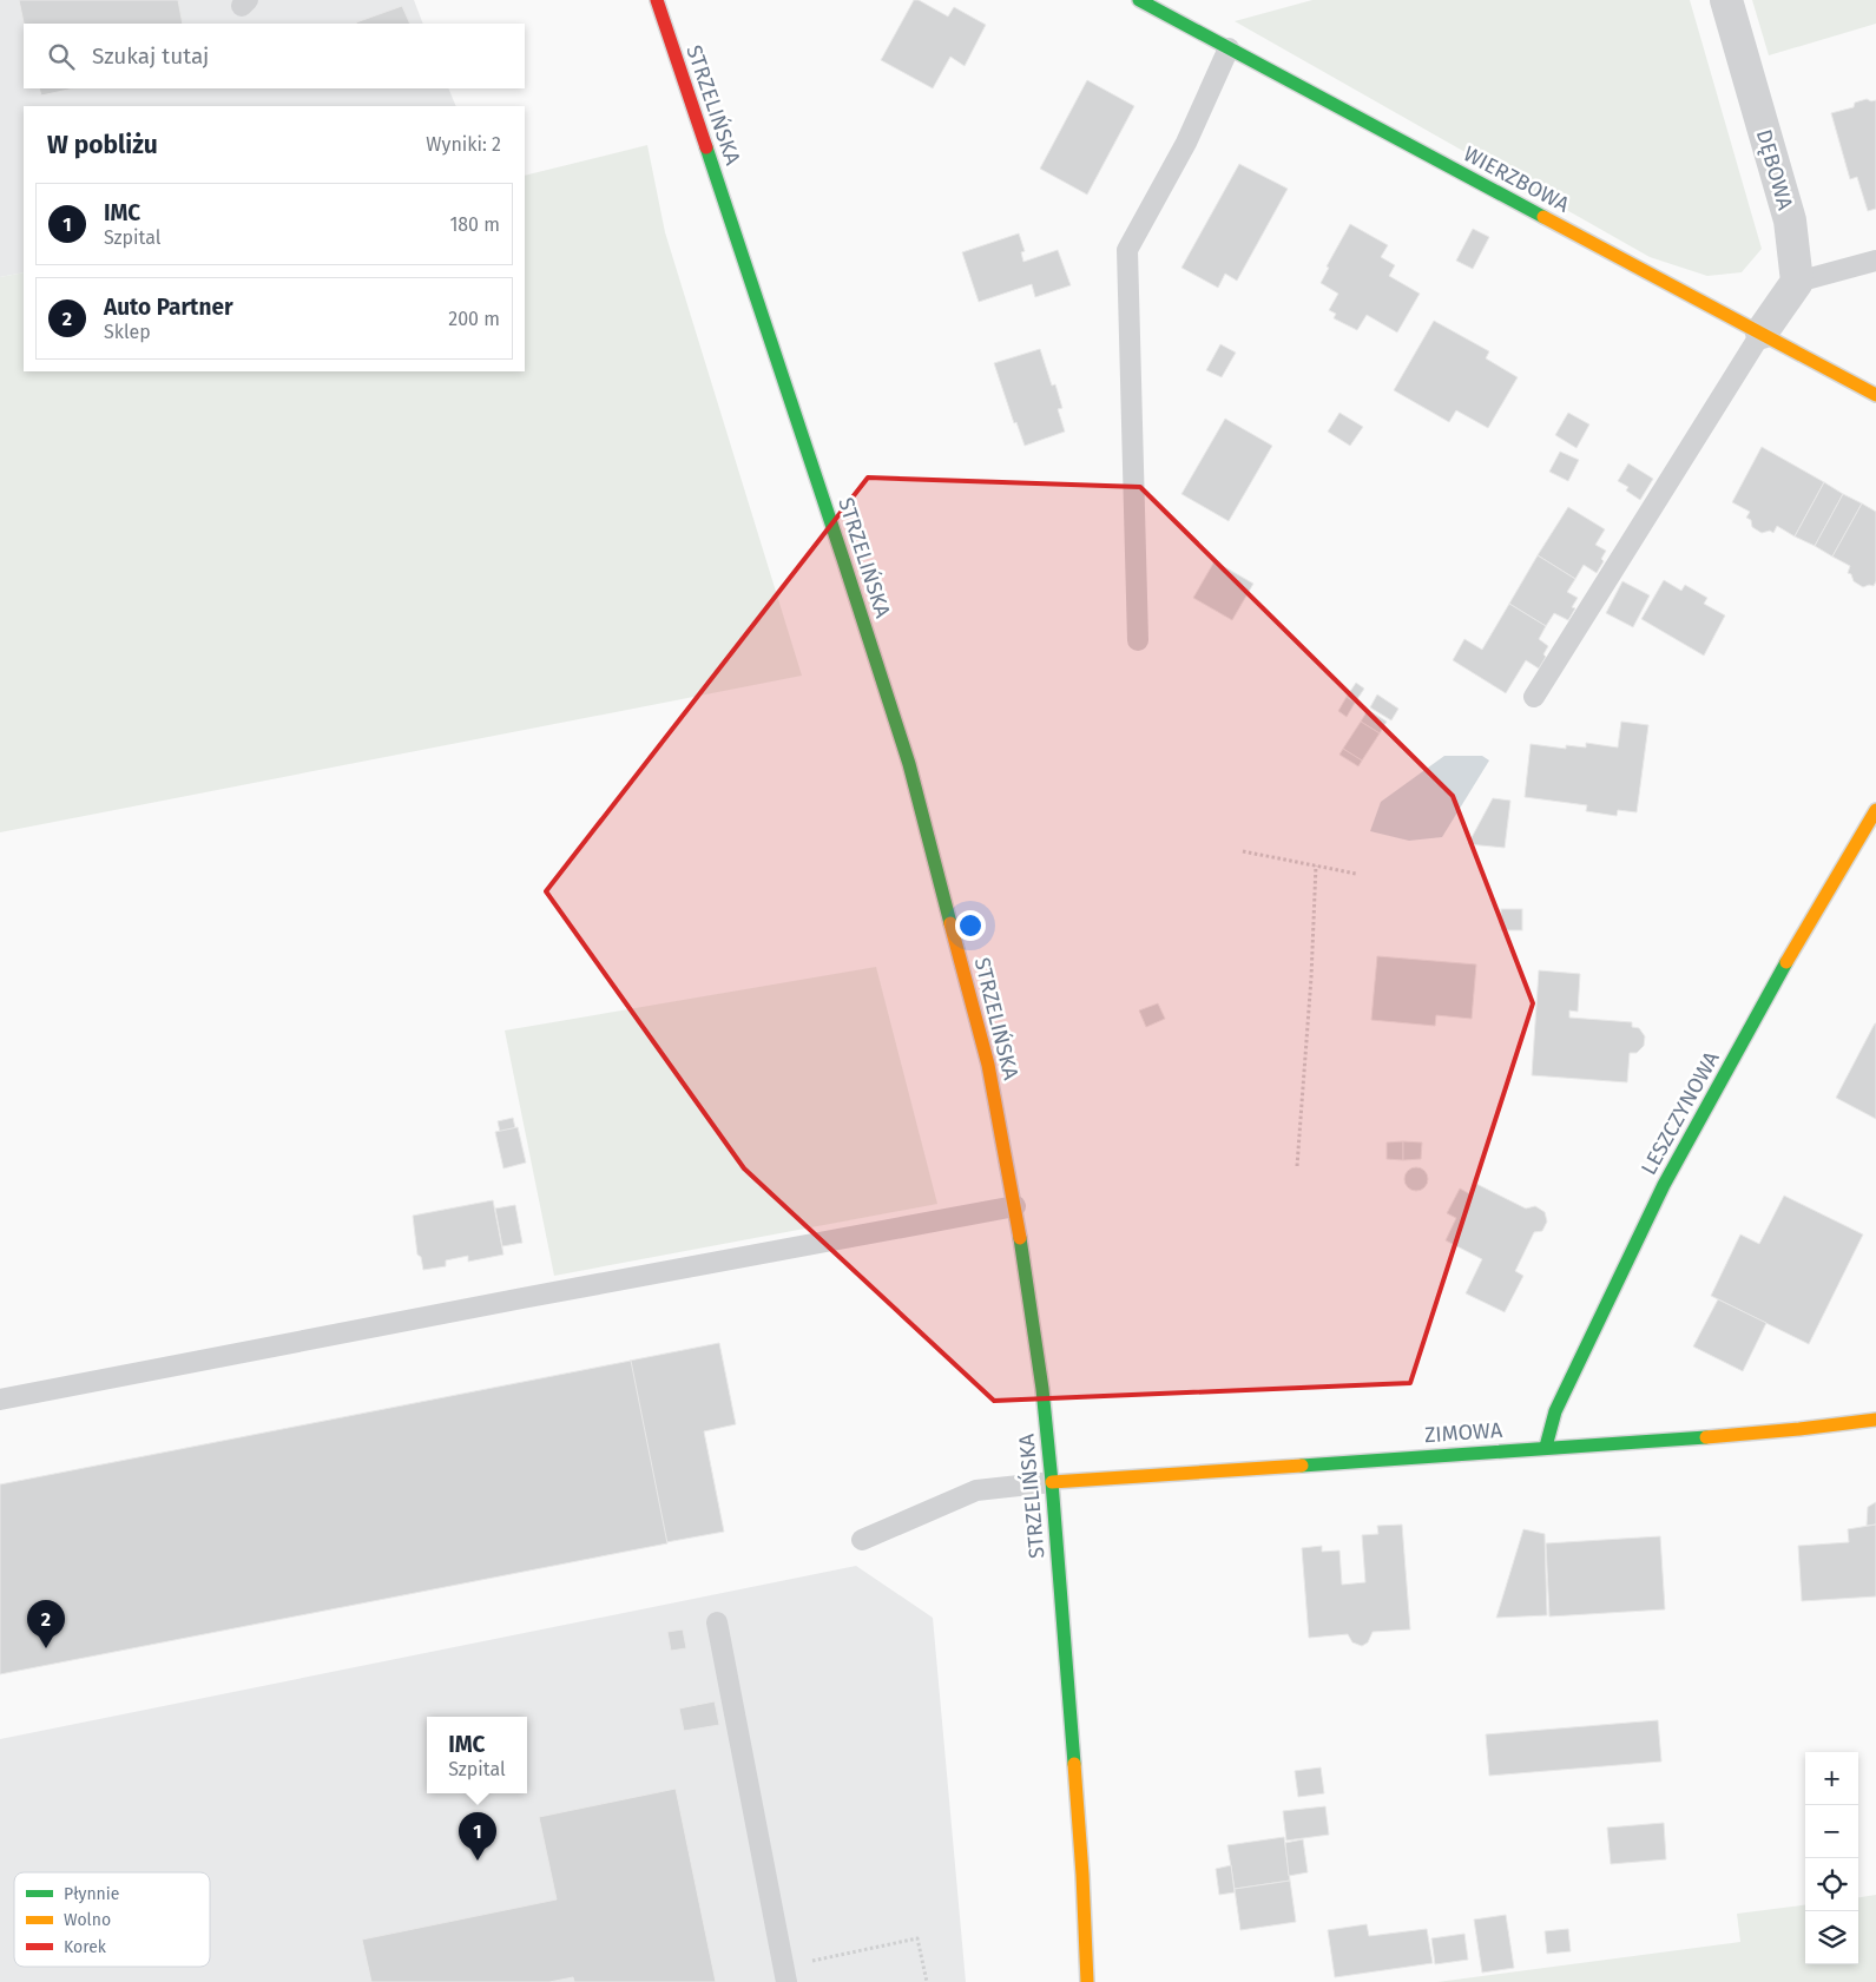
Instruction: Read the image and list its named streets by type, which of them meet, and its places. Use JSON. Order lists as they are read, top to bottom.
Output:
{
  "streets": {
    "street": [
      "STRZELIŃSKA",
      "DĘBOWA",
      "WIERZBOWA",
      "LESZCZYNOWA",
      "ZIMOWA"
    ]
  },
  "crossings": [
    ["STRZELIŃSKA", "ZIMOWA"],
    ["LESZCZYNOWA", "ZIMOWA"]
  ],
  "legend": ["Płynnie", "Wolno", "Korek"],
  "page": {
    "search": "Szukaj tutaj",
    "heading": ["W pobliżu", "Wyniki: 2"],
    "list": [
      {
        "mark": "1",
        "name": "IMC",
        "note": "Szpital",
        "value": "180 m"
      },
      {
        "mark": "2",
        "name": "Auto Partner",
        "note": "Sklep",
        "value": "200 m"
      }
    ],
    "pins": ["2", "1"],
    "popup": ["IMC", "Szpital"],
    "map_buttons": ["+", "−"]
  }
}
